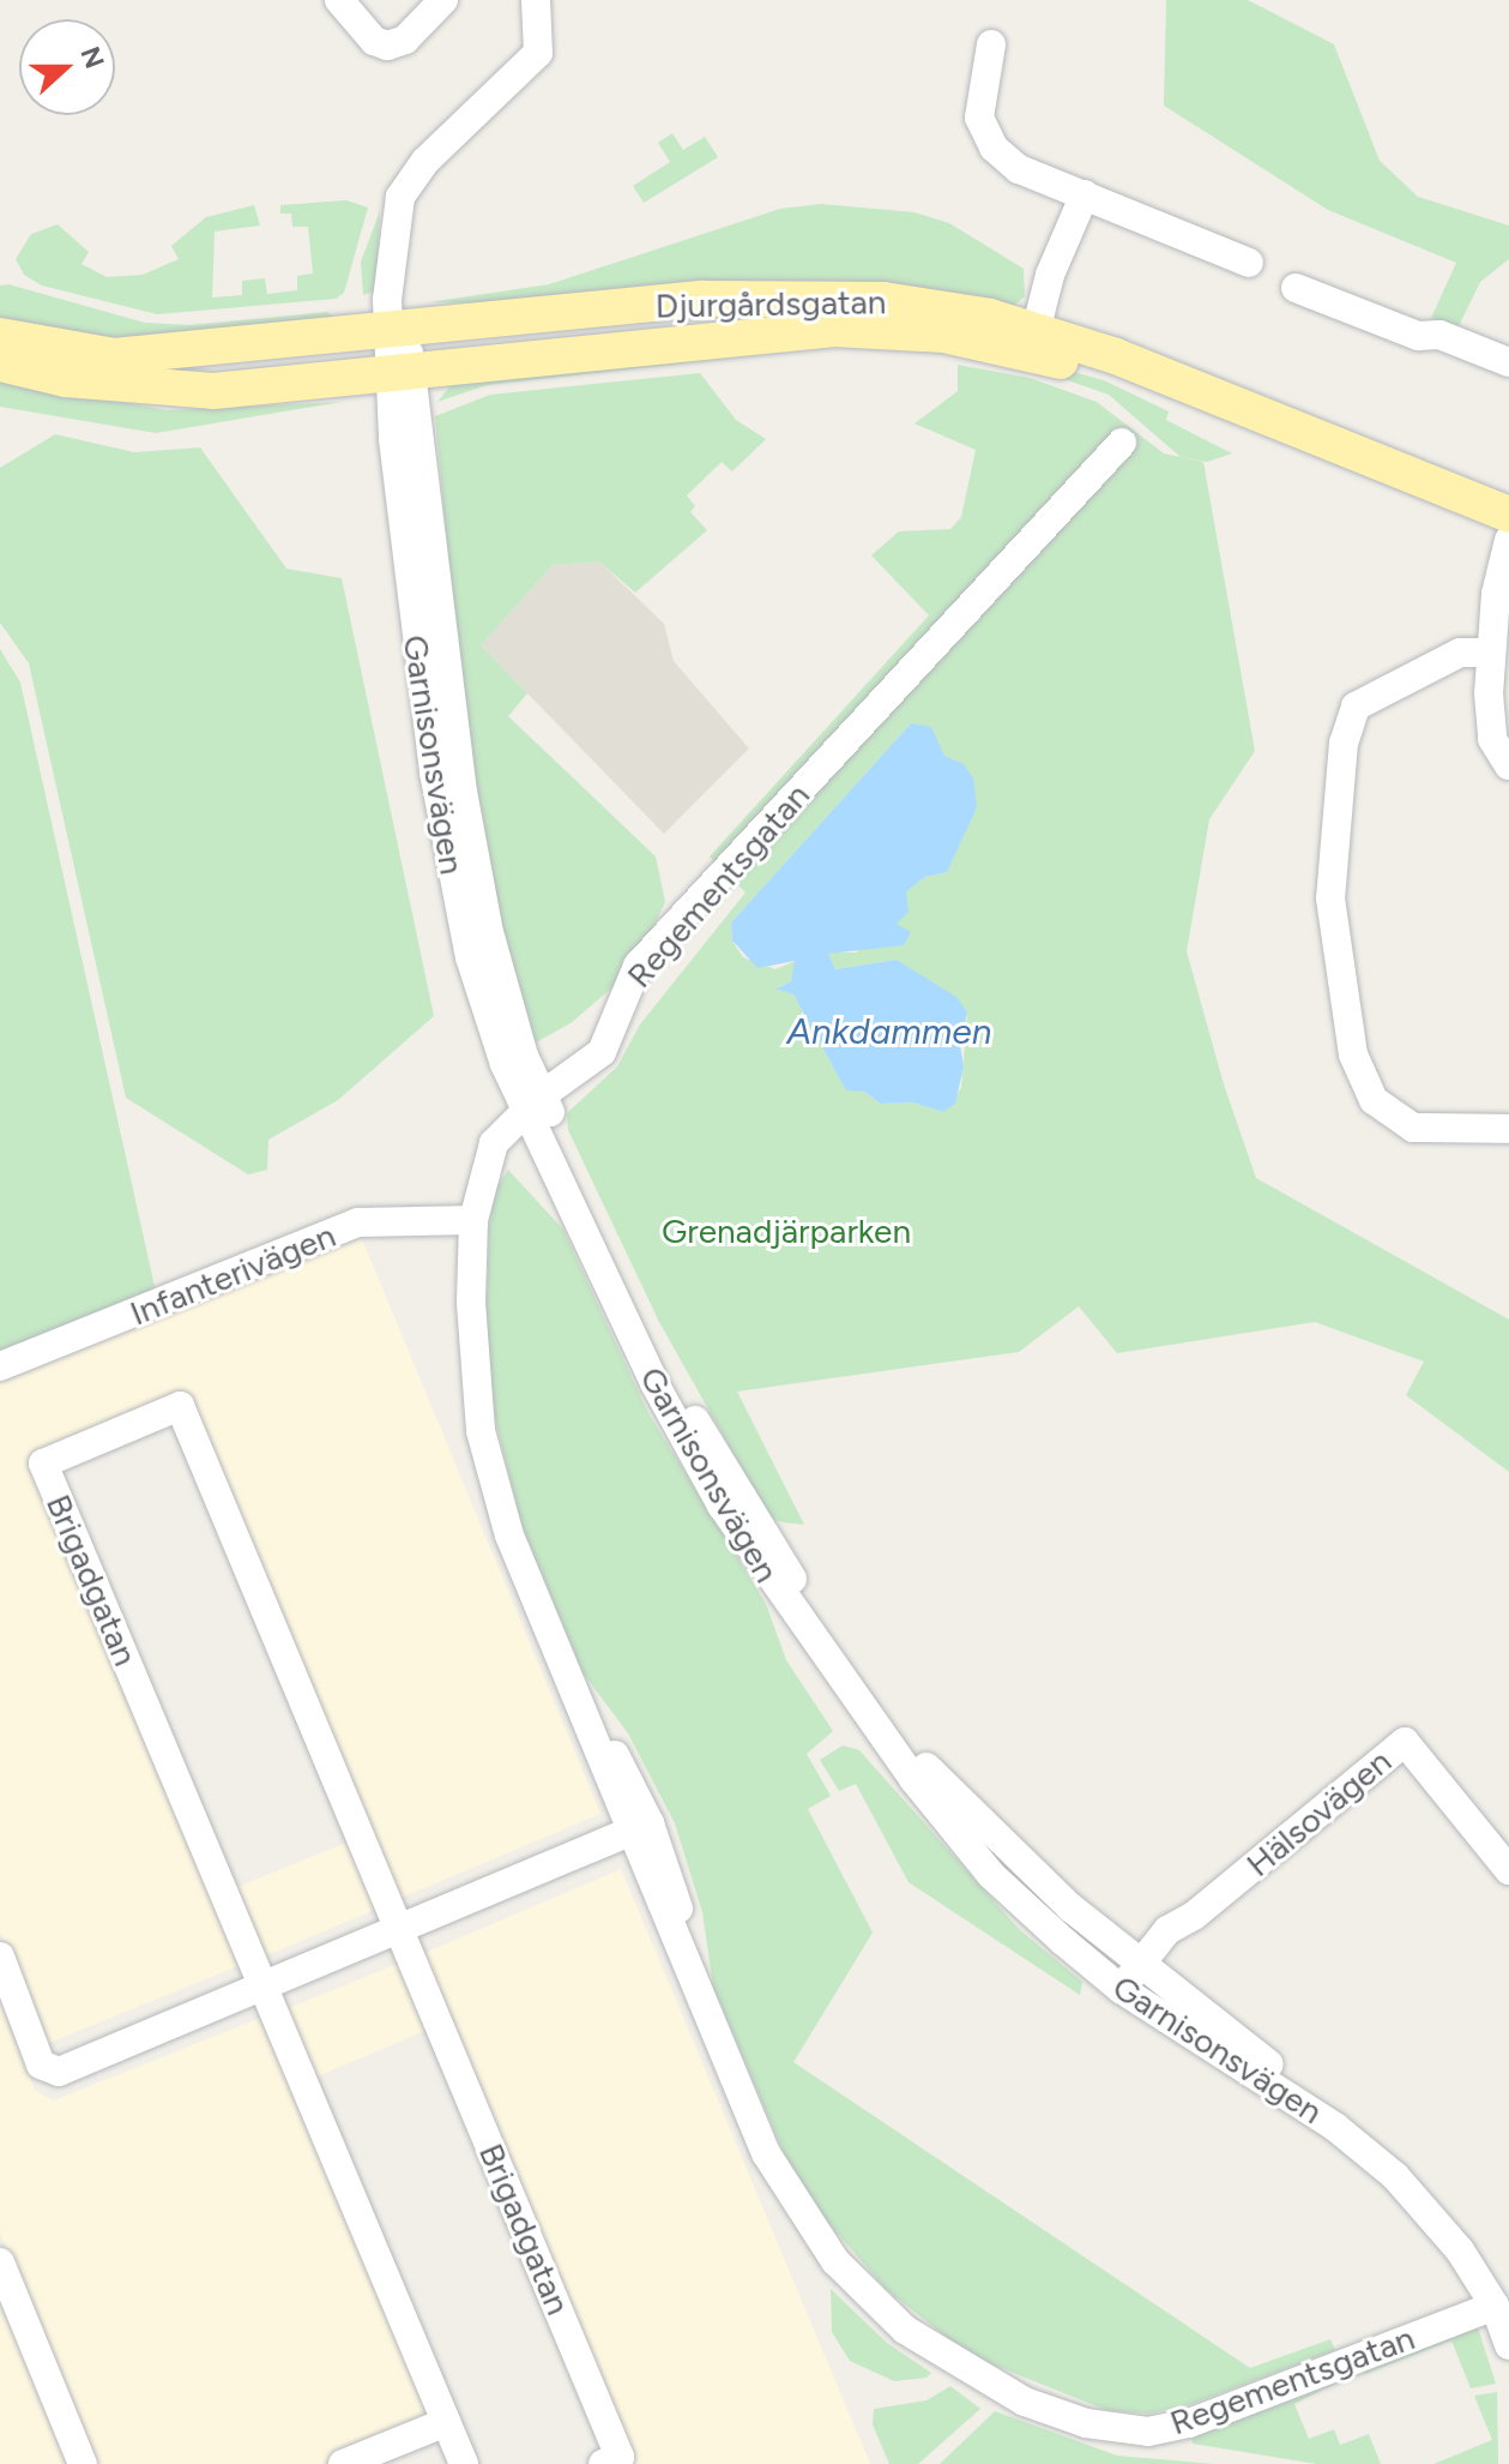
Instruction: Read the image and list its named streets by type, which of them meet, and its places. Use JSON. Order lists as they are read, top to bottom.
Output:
{
  "streets": {
    "main road": ["Djurgårdsgatan"],
    "street": [
      "Garnisonsvägen",
      "Regementsgatan",
      "Infanterivägen",
      "Brigadgatan",
      "Hälsovägen"
    ]
  },
  "crossings": [
    ["Djurgårdsgatan", "Garnisonsvägen"],
    ["Garnisonsvägen", "Regementsgatan"],
    ["Garnisonsvägen", "Hälsovägen"],
    ["Regementsgatan", "Infanterivägen"]
  ],
  "water": ["Ankdammen"],
  "parks": ["Grenadjärparken"],
  "north": "right"
}
